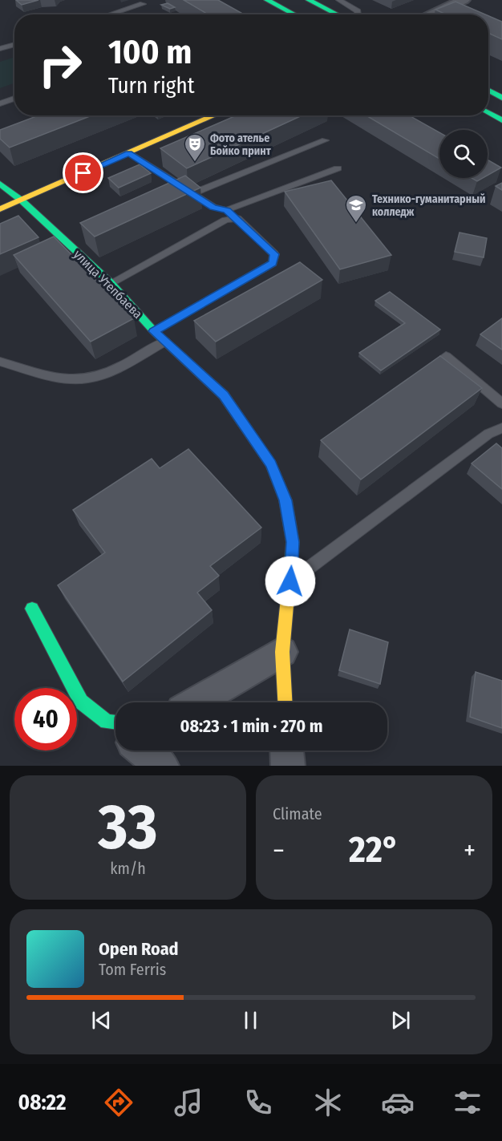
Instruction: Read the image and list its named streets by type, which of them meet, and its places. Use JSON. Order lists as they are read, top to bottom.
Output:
{
  "streets": {
    "street": ["улица Утепбаева"]
  },
  "places": {
    "theatre": ["Фото ателье Бойко принт"],
    "school or university": ["Технико-гуманитарный колледж"]
  },
  "page": {
    "turn": ["100 m", "Turn right"],
    "limit": "40",
    "trip": "08:23 · 1 min · 270 m",
    "tile": [
      ["33", "km/h"],
      "Climate"
    ],
    "heat": ["−", "22°", "+"],
    "song": ["Open Road", "Tom Ferris"],
    "tabs": "08:22"
  }
}
